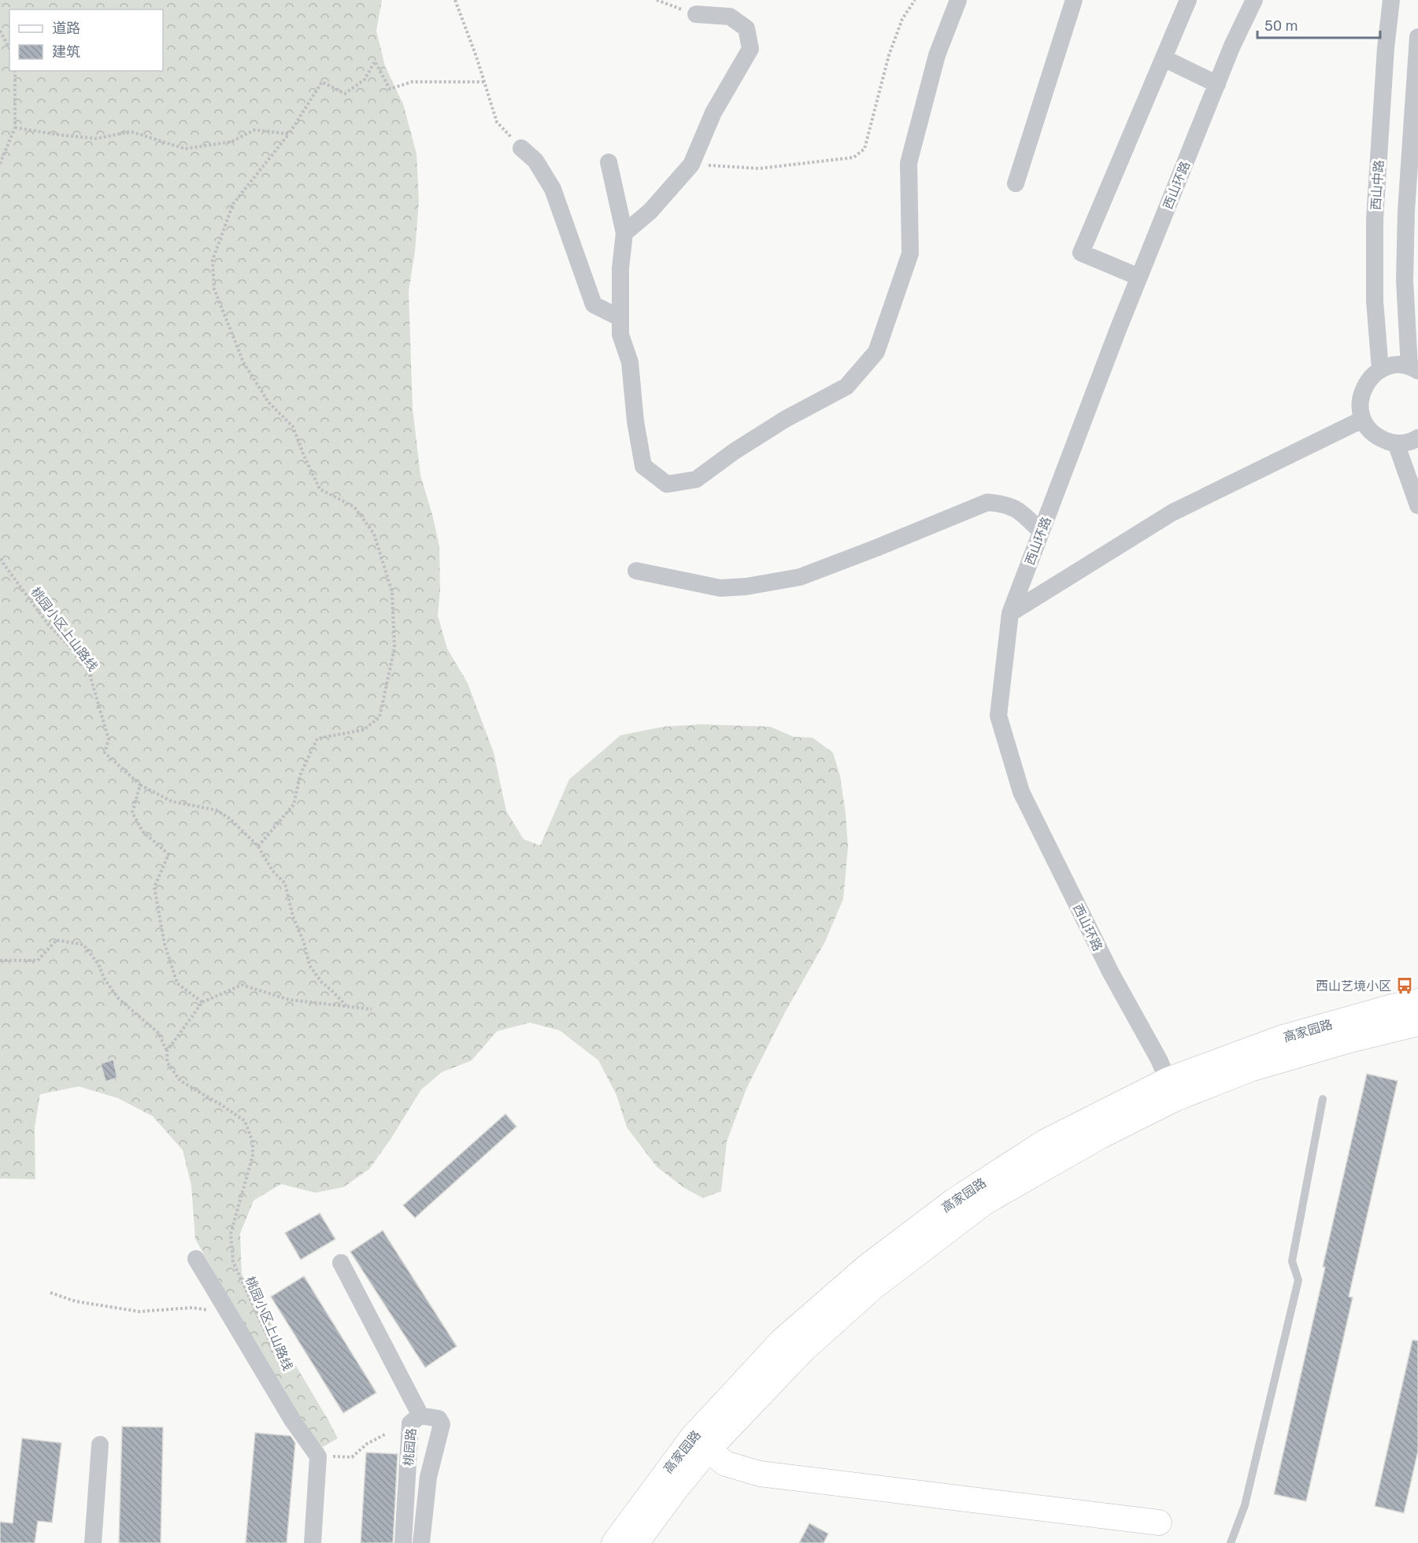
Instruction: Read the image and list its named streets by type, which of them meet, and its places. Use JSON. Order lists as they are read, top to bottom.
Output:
{
  "streets": {
    "main road": ["高家园路"],
    "street": ["西山环路", "西山中路", "桃园路"],
    "path": ["桃园小区上山路线"]
  },
  "crossings": [
    ["西山环路", "高家园路"]
  ],
  "places": {
    "bus stop": ["西山艺境小区"]
  },
  "legend": ["道路", "建筑"],
  "scale_bar": "50 m"
}
